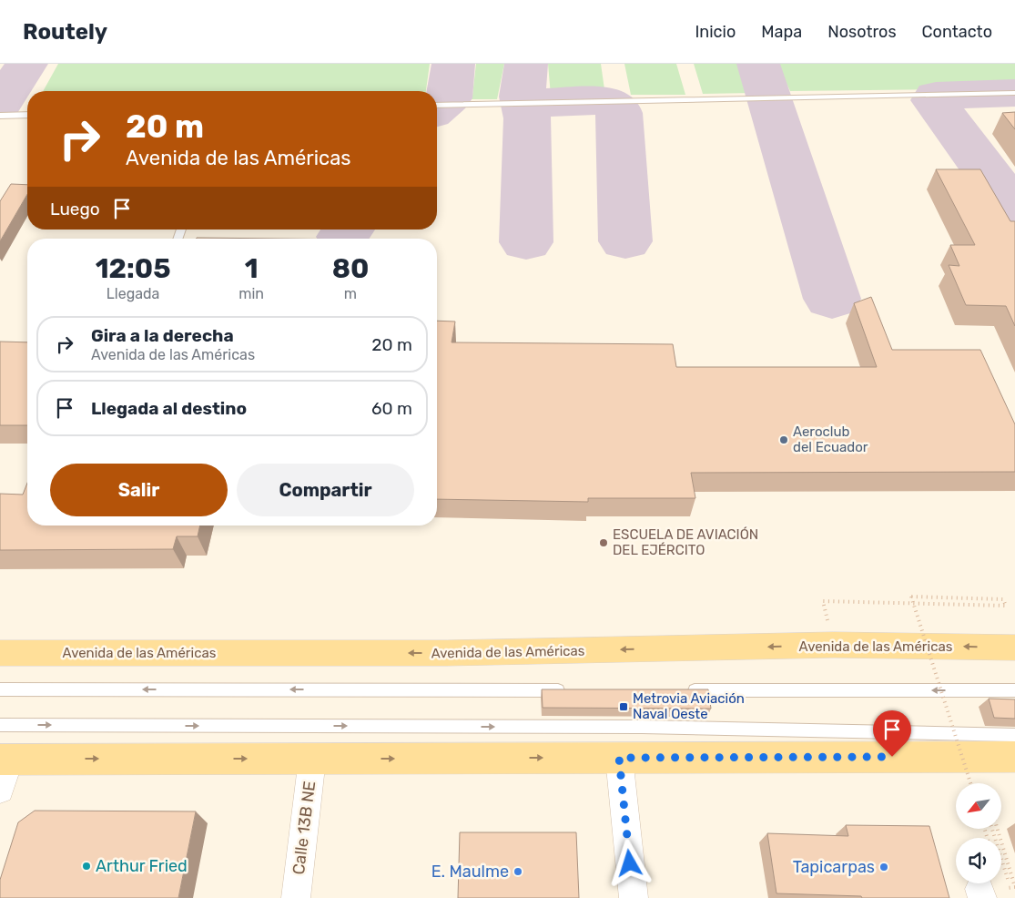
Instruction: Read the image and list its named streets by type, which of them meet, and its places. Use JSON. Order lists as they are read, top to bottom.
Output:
{
  "streets": {
    "main road": ["Avenida de las Américas"],
    "street": ["Calle 13B NE"]
  },
  "places": {
    "other": [
      "Aeroclub del Ecuador",
      "ESCUELA DE AVIACIÓN DEL EJÉRCITO",
      "Arthur Fried",
      "Tapicarpas",
      "E. Maulme"
    ],
    "transit": ["Metrovia Aviación Naval Oeste"]
  },
  "north": "bottom left",
  "page": {
    "header": "Routely",
    "nav": [
      "Inicio",
      "Mapa",
      "Nosotros",
      "Contacto"
    ],
    "turn": ["20 m", "Avenida de las Américas"],
    "then": "Luego",
    "eta": [
      "12:05",
      "Llegada",
      "1",
      "min",
      "80",
      "m"
    ],
    "list": [
      {
        "name": "Gira a la derecha",
        "note": "Avenida de las Américas",
        "value": "20 m"
      },
      {
        "name": "Llegada al destino",
        "value": "60 m"
      }
    ],
    "buttons": ["Salir", "Compartir"]
  }
}
